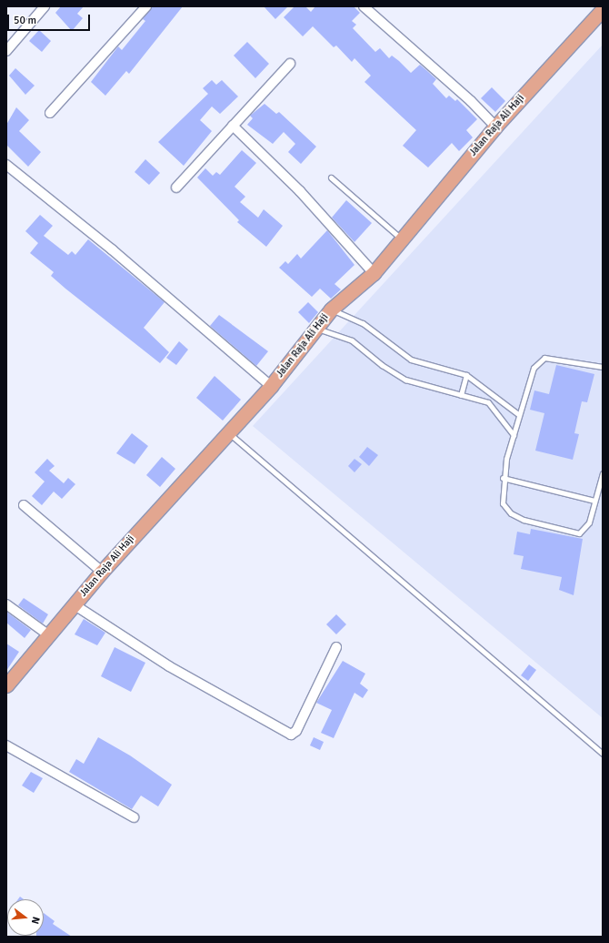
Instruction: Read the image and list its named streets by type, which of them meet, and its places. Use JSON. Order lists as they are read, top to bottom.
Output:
{
  "streets": {
    "main road": ["Jalan Raja Ali Haji"]
  },
  "scale_bar": "50 m",
  "north": "right"
}
